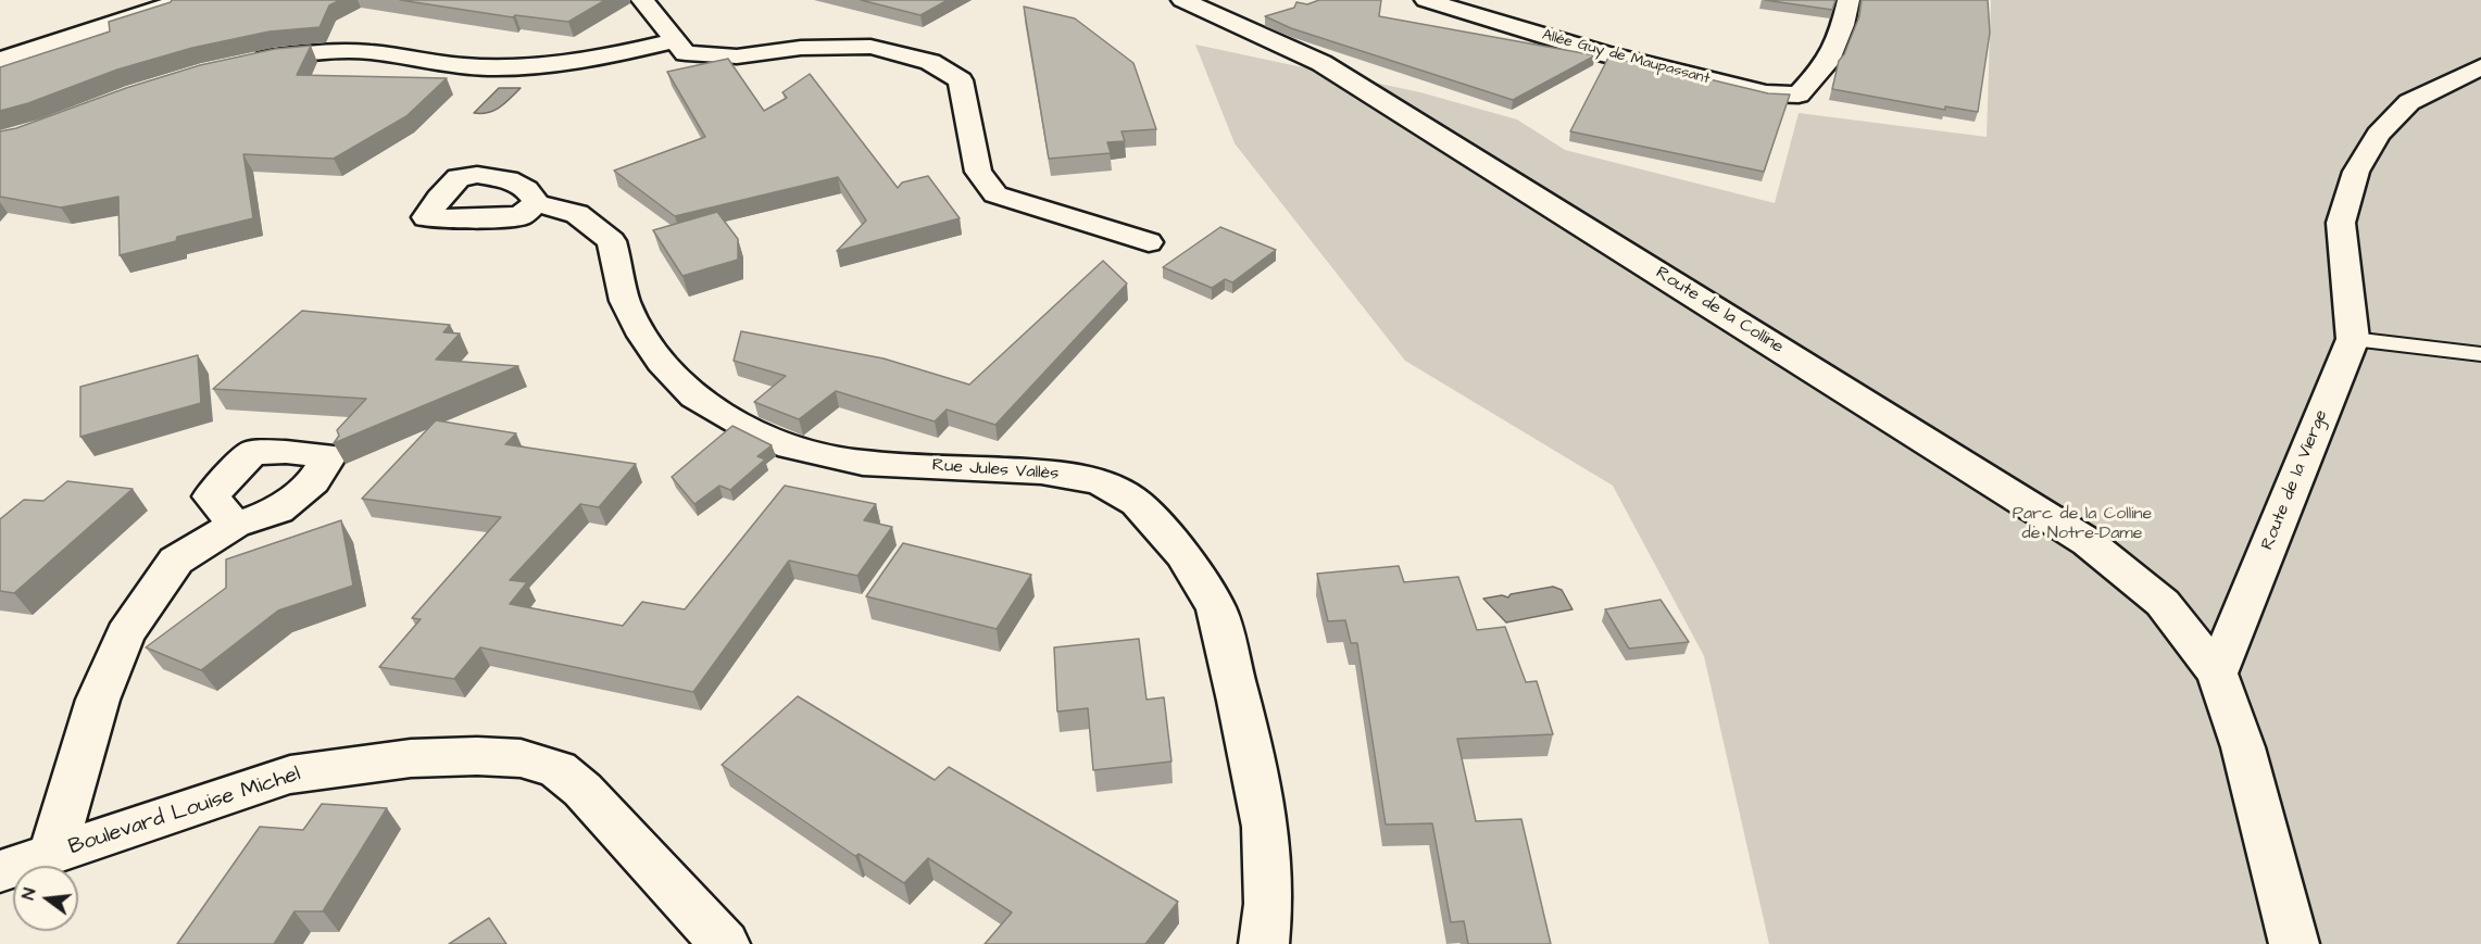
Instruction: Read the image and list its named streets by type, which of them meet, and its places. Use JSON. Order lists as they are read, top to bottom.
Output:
{
  "streets": {
    "street": [
      "Allée Guy de Maupassant",
      "Route de la Colline",
      "Rue Jules Vallès",
      "Route de la Vierge",
      "Boulevard Louise Michel"
    ]
  },
  "crossings": [
    ["Route de la Colline", "Route de la Vierge"]
  ],
  "parks": ["Parc de la Colline de Notre-Dame"],
  "north": "left"
}
